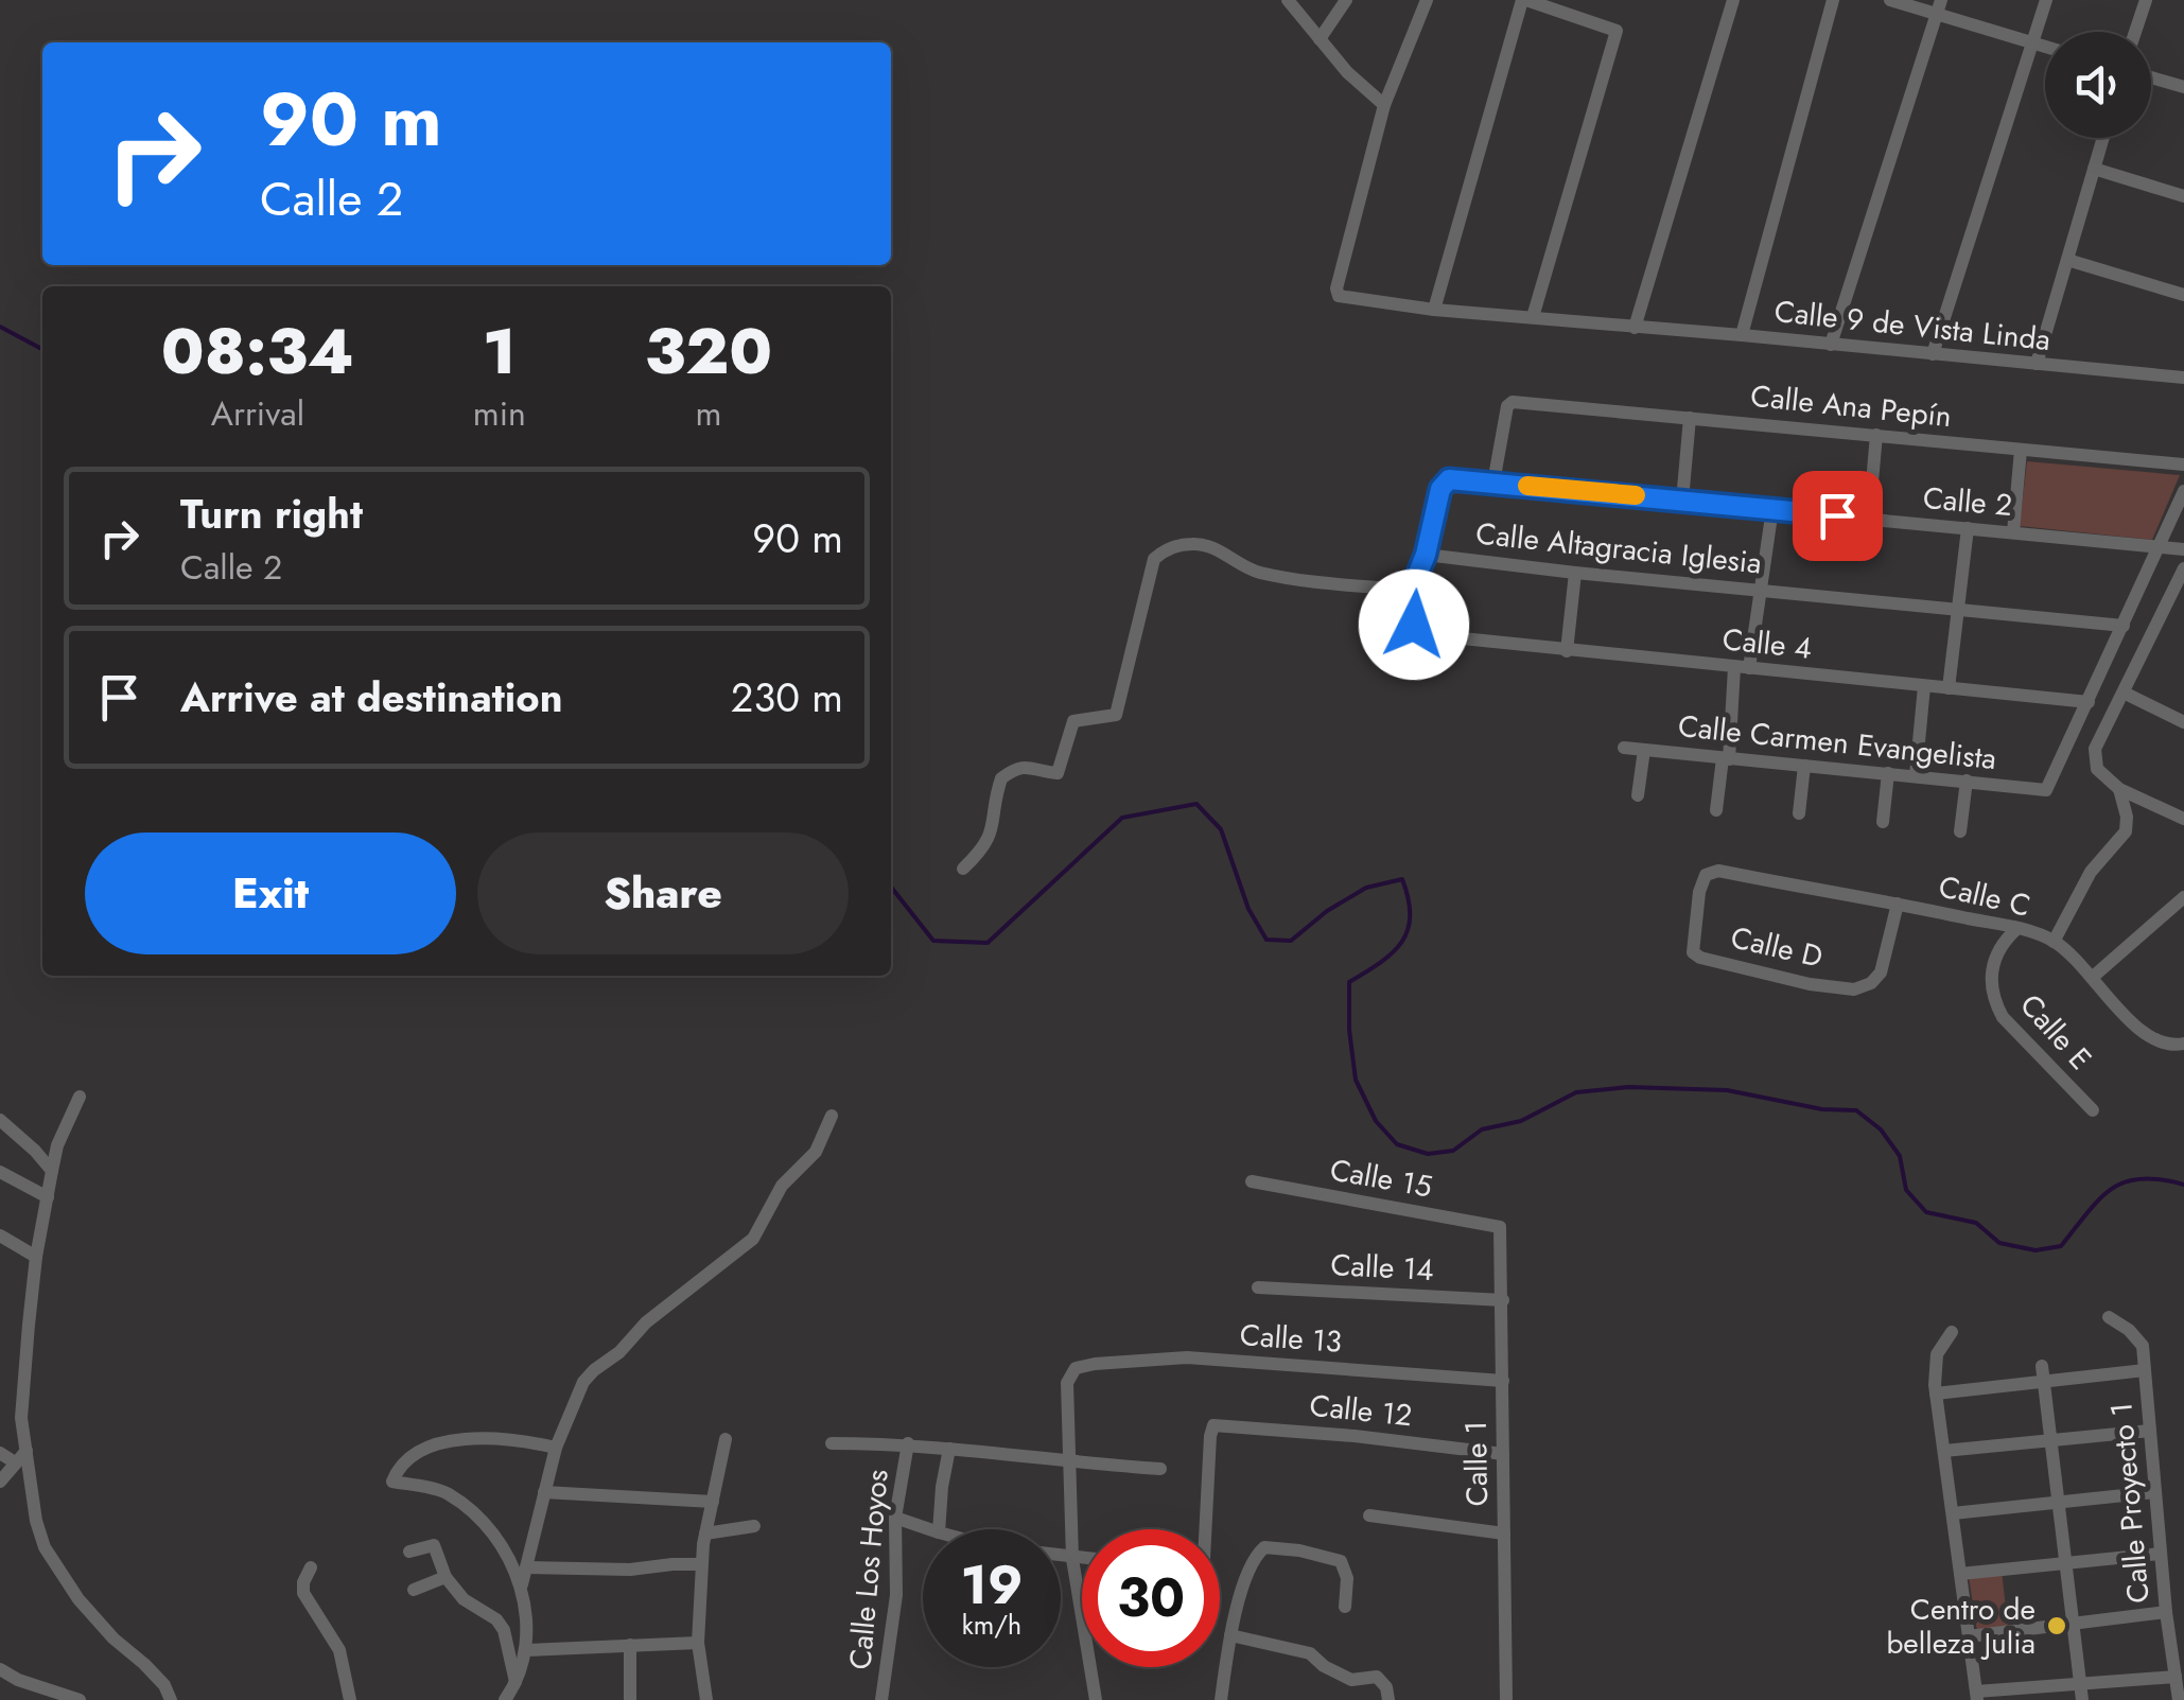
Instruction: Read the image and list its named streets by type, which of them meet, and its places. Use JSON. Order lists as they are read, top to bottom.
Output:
{
  "streets": {
    "street": [
      "Calle 9 de Vista Linda",
      "Calle Ana Pepín",
      "Calle 2",
      "Calle Altagracia Iglesia",
      "Calle 4",
      "Calle Carmen Evangelista",
      "Calle C",
      "Calle D",
      "Calle E",
      "Calle 15",
      "Calle 14",
      "Calle 13",
      "Calle 12",
      "Calle 1",
      "Calle Proyecto 1",
      "Calle Los Hoyos"
    ]
  },
  "crossings": [
    ["Calle Ana Pepín", "Calle 2"],
    ["Calle 2", "Calle Altagracia Iglesia"],
    ["Calle 4", "Calle Carmen Evangelista"],
    ["Calle C", "Calle D"],
    ["Calle C", "Calle E"],
    ["Calle 15", "Calle 1"],
    ["Calle 14", "Calle 1"],
    ["Calle 13", "Calle 1"],
    ["Calle 12", "Calle 1"]
  ],
  "places": ["Centro de belleza Julia"],
  "page": {
    "turn": ["90 m", "Calle 2"],
    "eta": [
      "08:34",
      "Arrival",
      "1",
      "min",
      "320",
      "m"
    ],
    "list": [
      {
        "name": "Turn right",
        "note": "Calle 2",
        "value": "90 m"
      },
      {
        "name": "Arrive at destination",
        "value": "230 m"
      }
    ],
    "buttons": ["Exit", "Share"],
    "speed": "19 km/h",
    "limit": "30"
  }
}
